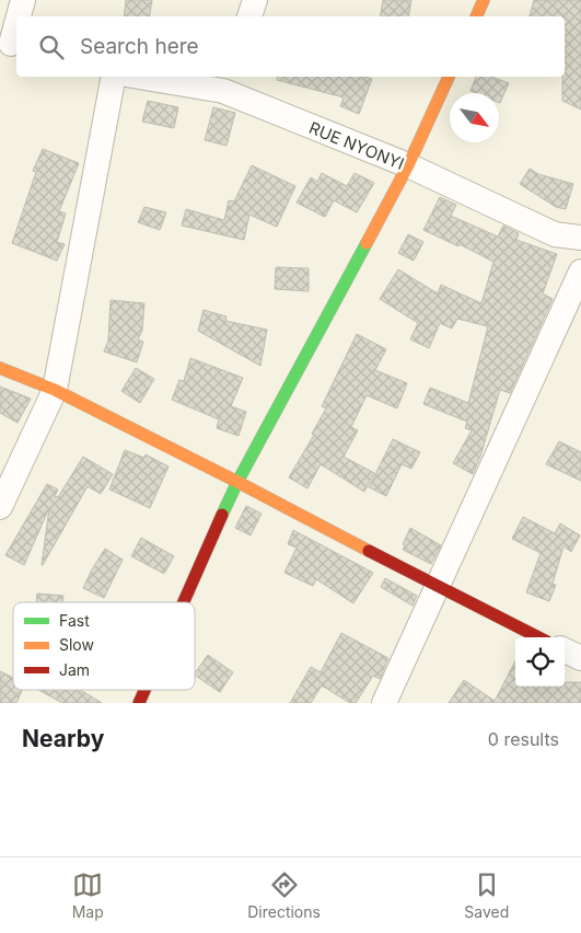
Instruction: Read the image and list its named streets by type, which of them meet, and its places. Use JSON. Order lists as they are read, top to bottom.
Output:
{
  "streets": {
    "street": ["RUE NYONYI"]
  },
  "legend": ["Fast", "Slow", "Jam"],
  "north": "bottom right",
  "page": {
    "search": "Search here",
    "heading": ["Nearby", "0 results"],
    "nav": ["Map", "Directions", "Saved"]
  }
}
